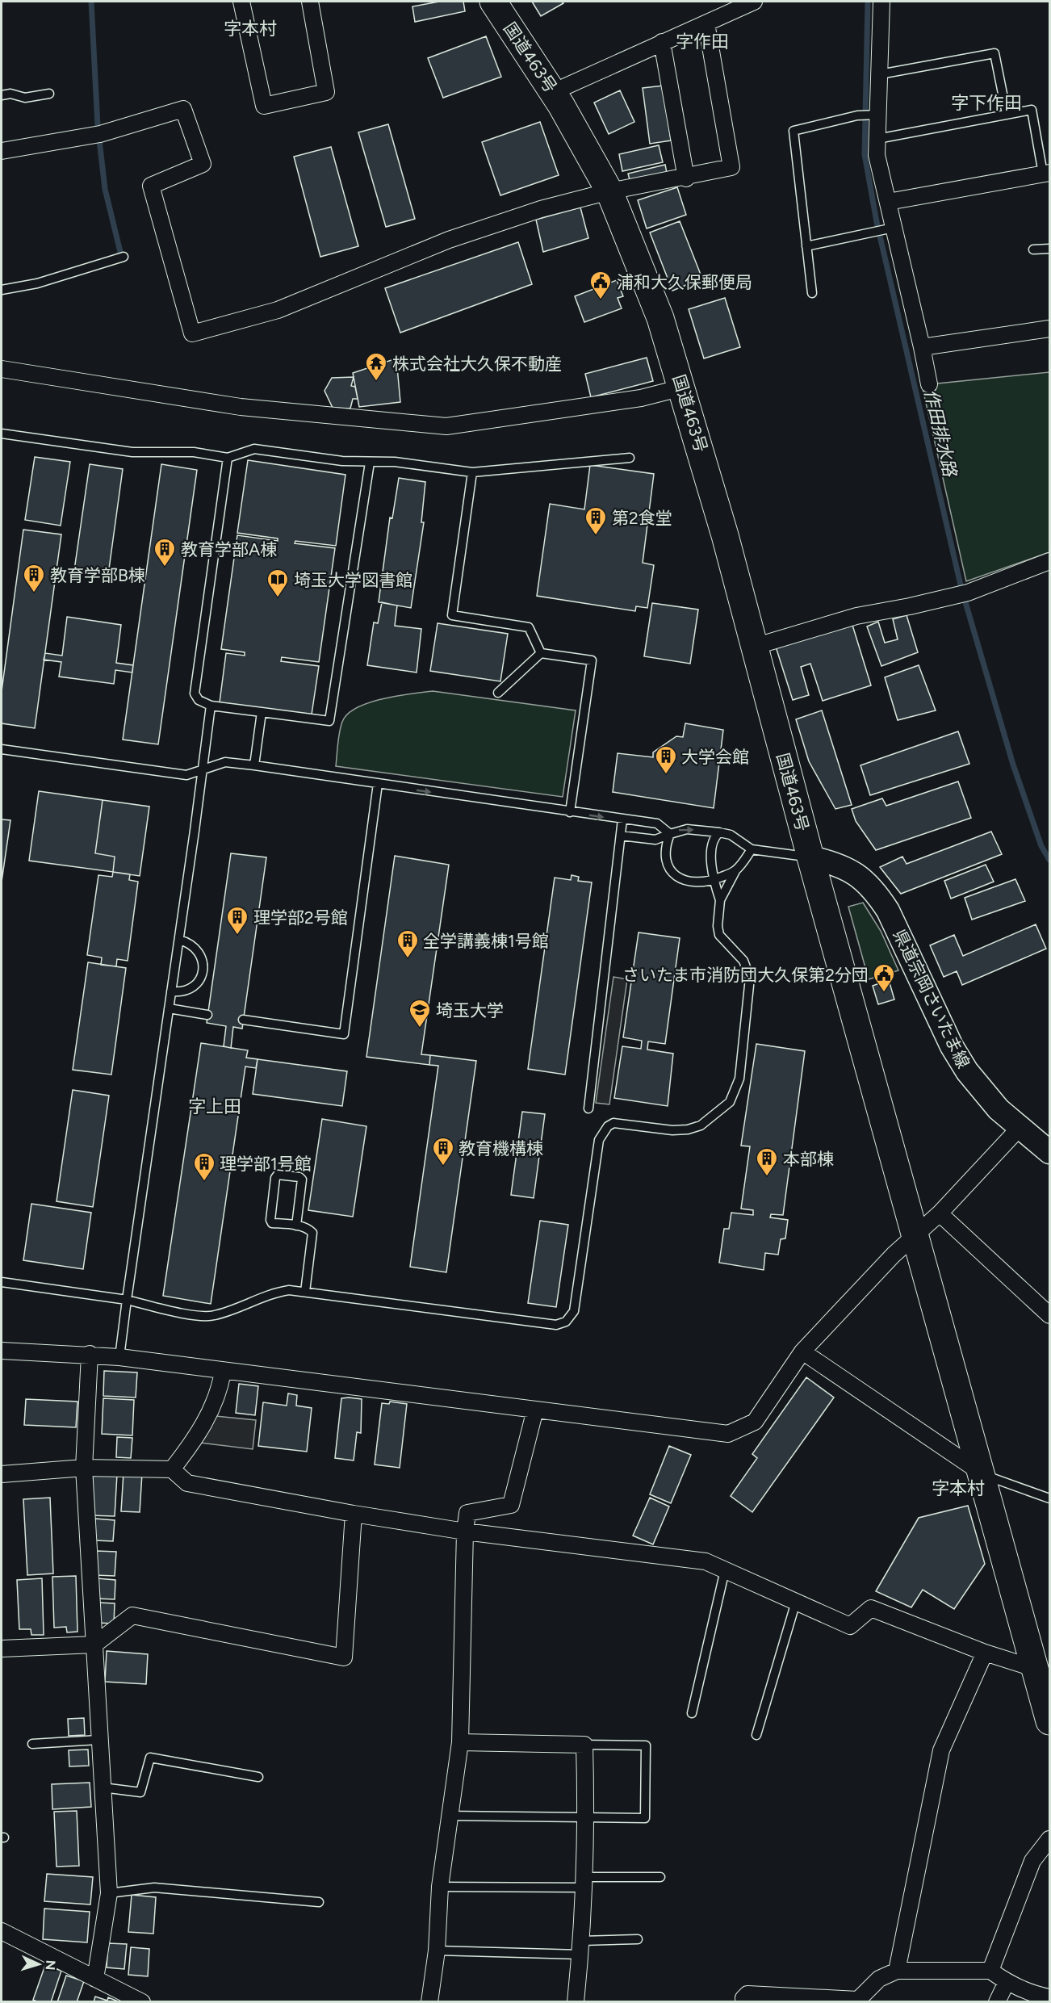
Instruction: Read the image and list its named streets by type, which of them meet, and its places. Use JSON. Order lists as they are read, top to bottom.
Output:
{
  "streets": {
    "highway": ["国道463号"],
    "main road": ["県道宗岡さいたま線"]
  },
  "crossings": [
    ["国道463号", "県道宗岡さいたま線"]
  ],
  "districts": [
    "字本村",
    "字作田",
    "字下作田",
    "字上田",
    "字本村"
  ],
  "water": ["作田排水路"],
  "places": {
    "public building": ["浦和大久保郵便局", "さいたま市消防団大久保第2分団"],
    "temple": ["株式会社大久保不動産"],
    "building": [
      "第2食堂",
      "教育学部A棟",
      "教育学部B棟",
      "大学会館",
      "理学部2号館",
      "全学講義棟1号館",
      "教育機構棟",
      "本部棟",
      "理学部1号館"
    ],
    "library": ["埼玉大学図書館"],
    "school or university": ["埼玉大学"]
  },
  "north": "right"
}
